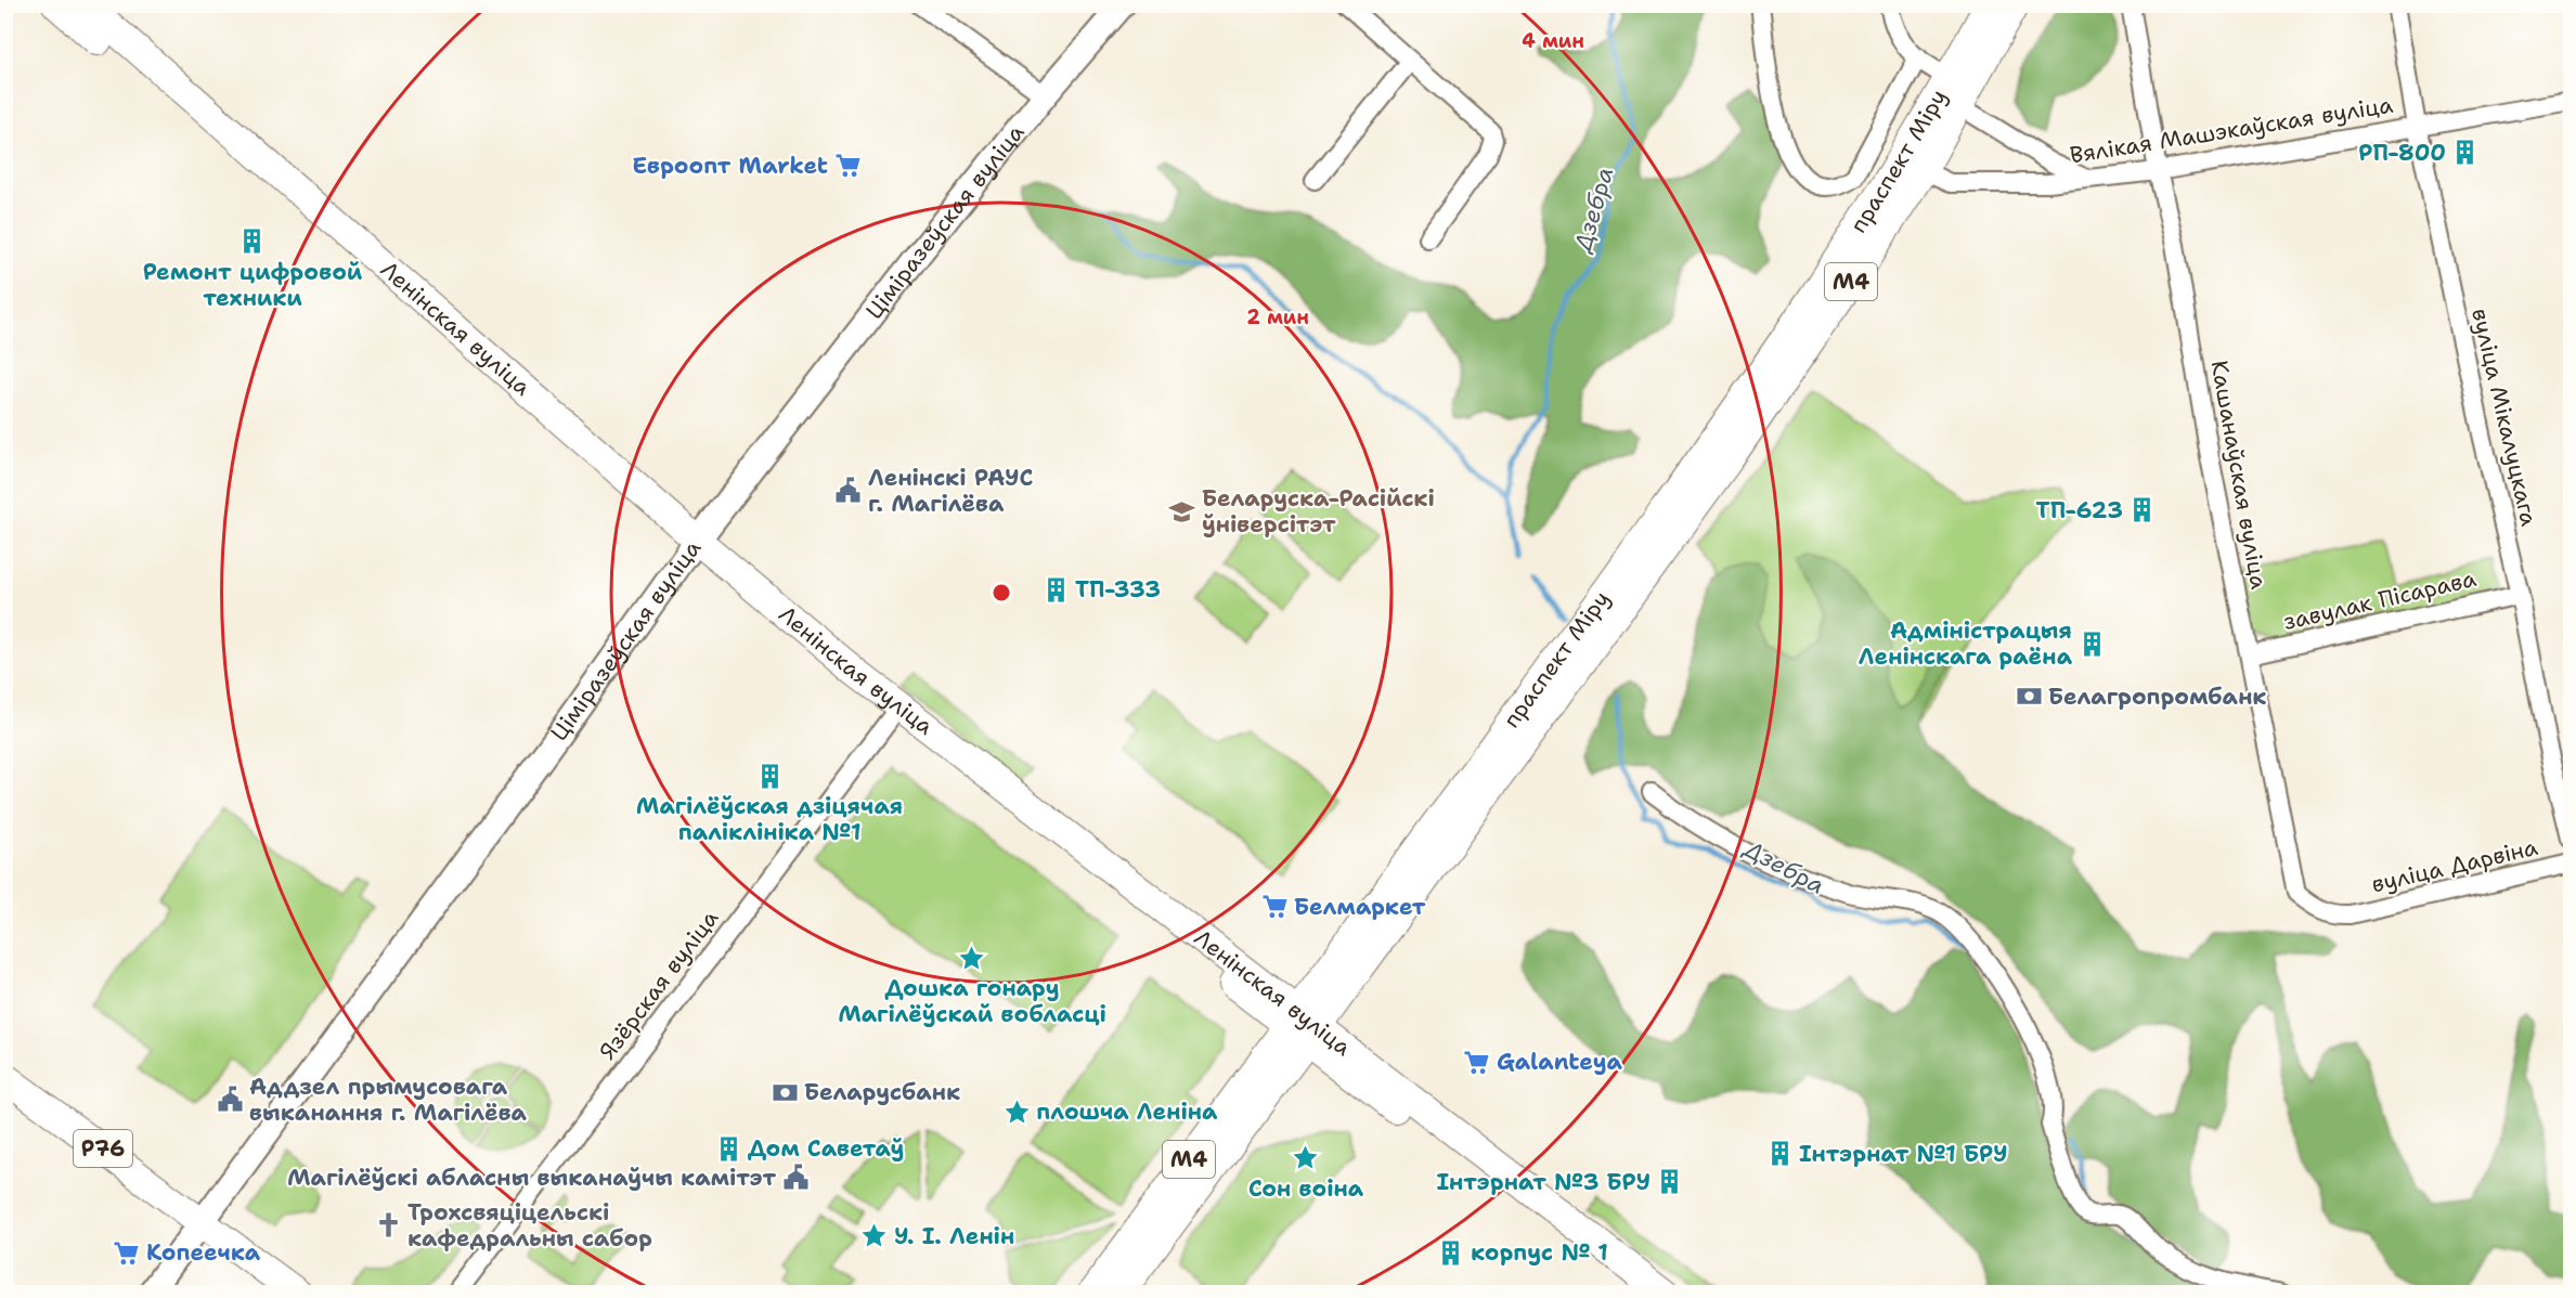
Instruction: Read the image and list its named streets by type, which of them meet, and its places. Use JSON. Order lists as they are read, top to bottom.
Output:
{
  "streets": {
    "main road": [
      "праспект Міру",
      "Ціміразеўская вуліца",
      "М4",
      "Ленінская вуліца",
      "Р76"
    ],
    "street": [
      "Вялікая Машэкаўская вуліца",
      "вуліца Мікалуцкага",
      "Кашанаўская вуліца",
      "завулак Пісарава",
      "вуліца Дарвіна",
      "Язёрская вуліца"
    ]
  },
  "crossings": [
    ["Вялікая Машэкаўская вуліца", "праспект Міру"],
    ["Вялікая Машэкаўская вуліца", "вуліца Мікалуцкага"],
    ["Вялікая Машэкаўская вуліца", "Кашанаўская вуліца"],
    ["праспект Міру", "Ленінская вуліца"],
    ["Ціміразеўская вуліца", "Ленінская вуліца"],
    ["Ціміразеўская вуліца", "Р76"],
    ["Ленінская вуліца", "Язёрская вуліца"],
    ["вуліца Мікалуцкага", "завулак Пісарава"],
    ["Кашанаўская вуліца", "завулак Пісарава"],
    ["Кашанаўская вуліца", "вуліца Дарвіна"]
  ],
  "water": ["Дзебра"],
  "places": {
    "building": [
      "РП-800",
      "Ремонт цифровой техники",
      "ТП-623",
      "ТП-333",
      "Адміністрацыя Ленінскага раёна",
      "Магілёўская дзіцячая паліклініка №1",
      "Дом Саветаў",
      "Інтэрнат №1 БРУ",
      "Інтэрнат №3 БРУ",
      "корпус № 1"
    ],
    "supermarket": [
      "Евроопт Market",
      "Белмаркет",
      "Galanteya",
      "Копеечка"
    ],
    "public building": ["Ленінскі РАУС г. Магілёва", "Аддзел прымусовага выканання г. Магілёва", "Магілёўскі абласны выканаўчы камітэт"],
    "school or university": ["Беларуска-Расійскі ўніверсітэт"],
    "bank": ["Белагропромбанк", "Беларусбанк"],
    "place": [
      "Дошка гонару Магілёўскай вобласці",
      "плошча Леніна",
      "Сон воіна",
      "У. І. Ленін"
    ],
    "church": ["Трохсвяціцельскі кафедральны сабор"]
  },
  "rings": ["4 мин", "2 мин"]
}
